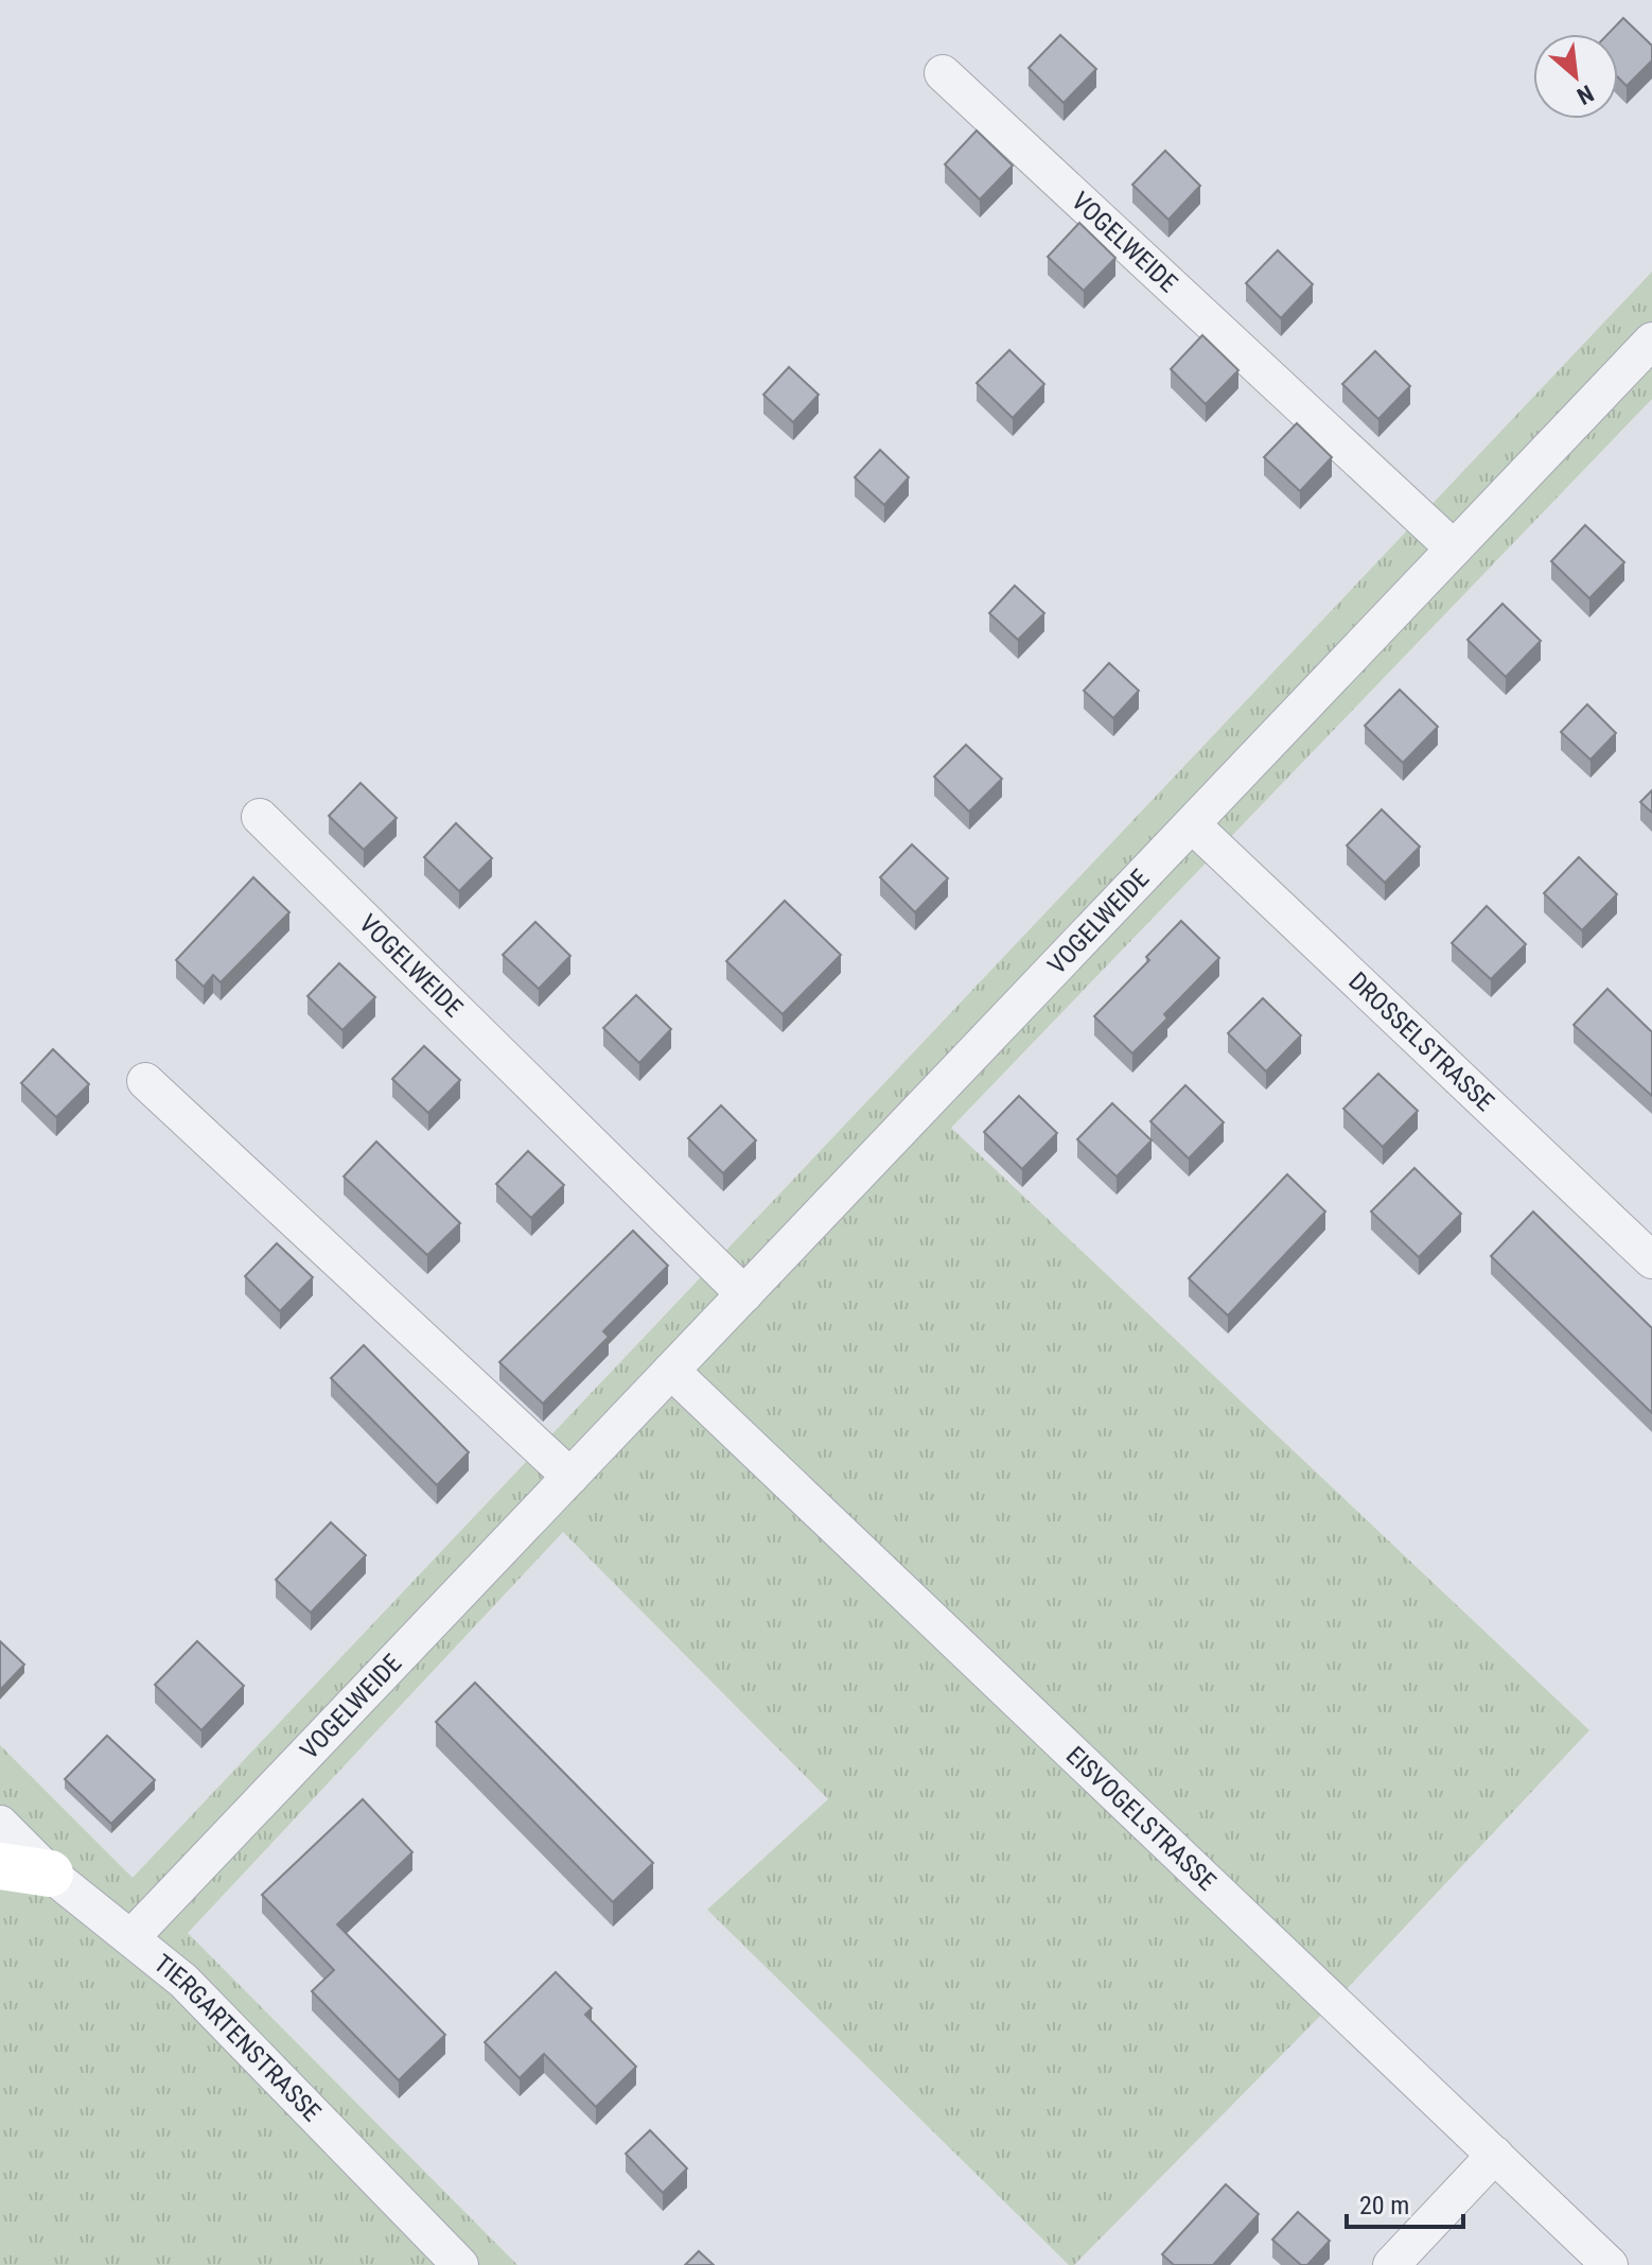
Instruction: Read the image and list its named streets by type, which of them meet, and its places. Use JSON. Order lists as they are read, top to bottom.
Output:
{
  "streets": {
    "street": [
      "VOGELWEIDE",
      "DROSSELSTRASSE",
      "EISVOGELSTRASSE",
      "TIERGARTENSTRASSE"
    ]
  },
  "crossings": [
    ["VOGELWEIDE", "DROSSELSTRASSE"],
    ["VOGELWEIDE", "EISVOGELSTRASSE"],
    ["VOGELWEIDE", "TIERGARTENSTRASSE"]
  ],
  "scale_bar": "20 m",
  "north": "bottom right"
}
